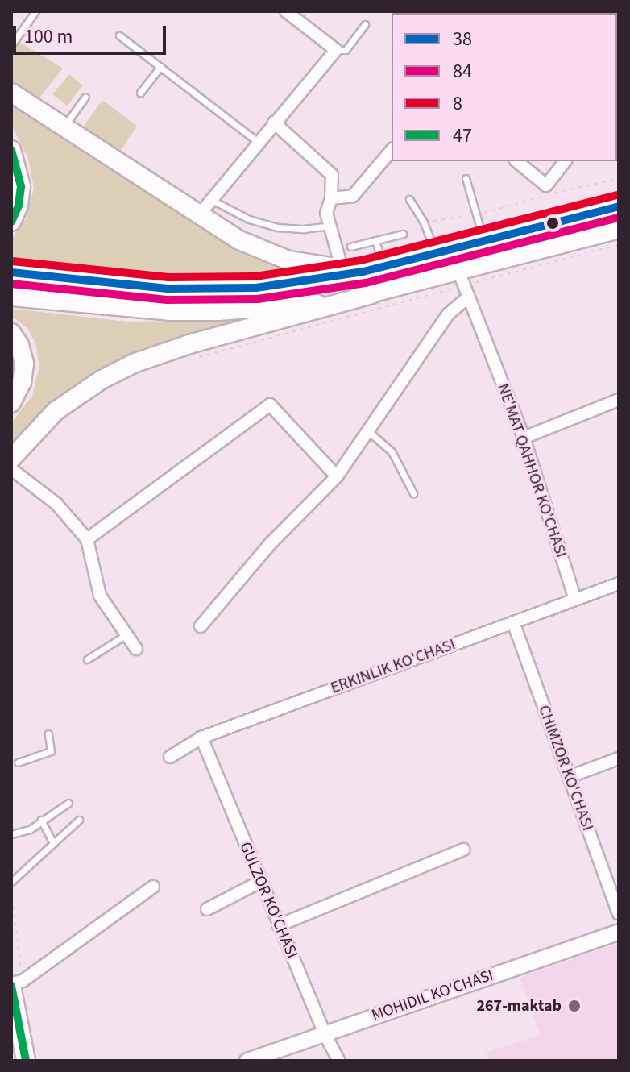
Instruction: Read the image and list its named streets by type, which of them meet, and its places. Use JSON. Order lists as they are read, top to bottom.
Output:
{
  "streets": {
    "street": [
      "NE'MAT QAHHOR KO'CHASI",
      "ERKINLIK KO'CHASI",
      "CHIMZOR KO'CHASI",
      "GULZOR KO'CHASI",
      "MOHIDIL KO'CHASI"
    ]
  },
  "crossings": [
    ["NE'MAT QAHHOR KO'CHASI", "ERKINLIK KO'CHASI"],
    ["ERKINLIK KO'CHASI", "CHIMZOR KO'CHASI"],
    ["ERKINLIK KO'CHASI", "GULZOR KO'CHASI"],
    ["GULZOR KO'CHASI", "MOHIDIL KO'CHASI"]
  ],
  "places": ["267-maktab"],
  "lines": [
    "transit line 47",
    "transit line 8",
    "transit line 38",
    "transit line 84"
  ],
  "legend": [
    "38",
    "84",
    "8",
    "47"
  ],
  "scale_bar": "100 m"
}
